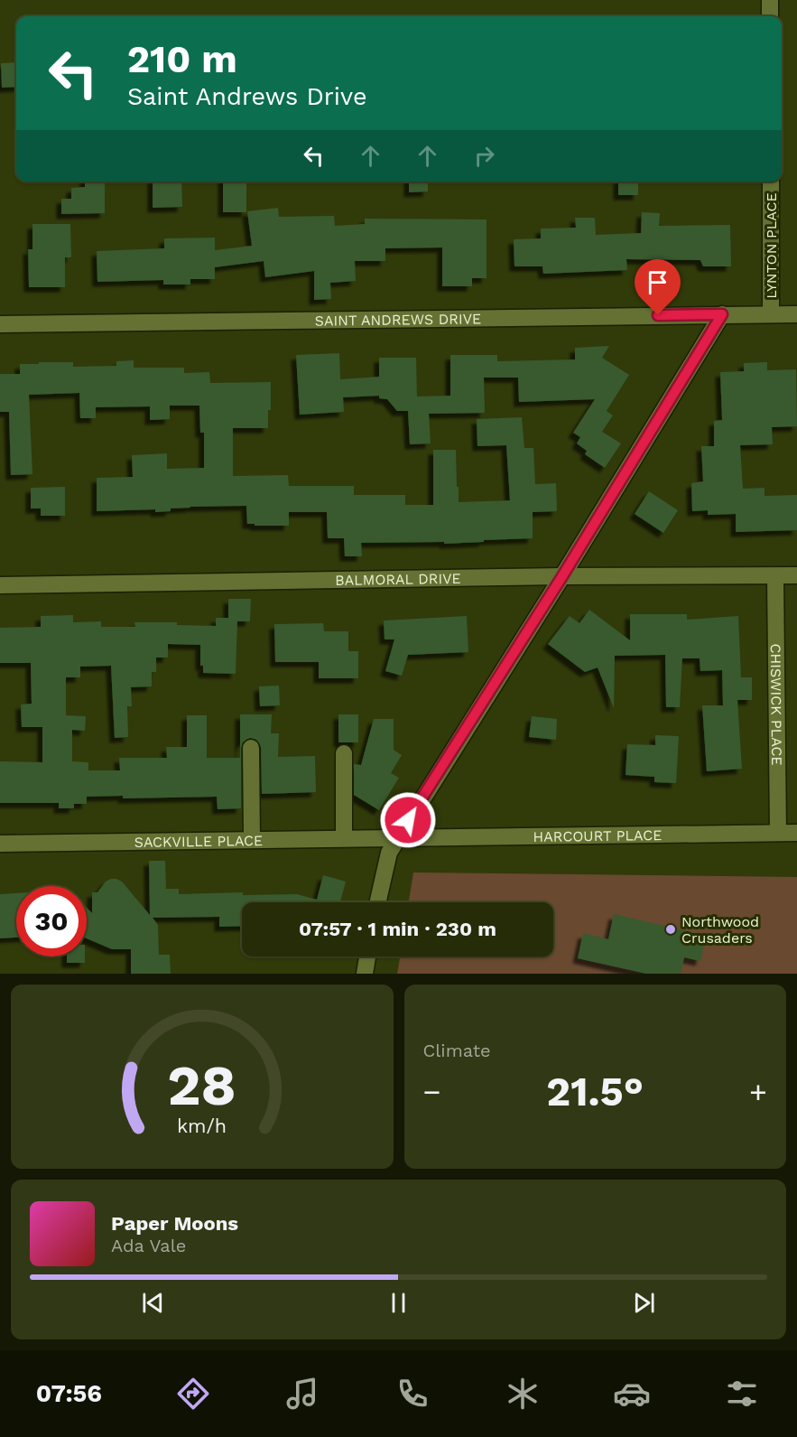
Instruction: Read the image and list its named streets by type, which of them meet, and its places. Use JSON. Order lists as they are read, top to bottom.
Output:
{
  "streets": {
    "street": [
      "LYNTON PLACE",
      "SAINT ANDREWS DRIVE",
      "BALMORAL DRIVE",
      "CHISWICK PLACE",
      "HARCOURT PLACE",
      "SACKVILLE PLACE"
    ]
  },
  "crossings": [
    ["LYNTON PLACE", "SAINT ANDREWS DRIVE"],
    ["BALMORAL DRIVE", "CHISWICK PLACE"],
    ["CHISWICK PLACE", "HARCOURT PLACE"],
    ["HARCOURT PLACE", "SACKVILLE PLACE"]
  ],
  "places": ["Northwood Crusaders"],
  "page": {
    "turn": ["210 m", "Saint Andrews Drive"],
    "limit": "30",
    "trip": "07:57 · 1 min · 230 m",
    "tile": "Climate",
    "heat": ["−", "21.5°", "+"],
    "song": ["Paper Moons", "Ada Vale"],
    "tabs": "07:56",
    "gauge": ["28", "km/h"]
  }
}
